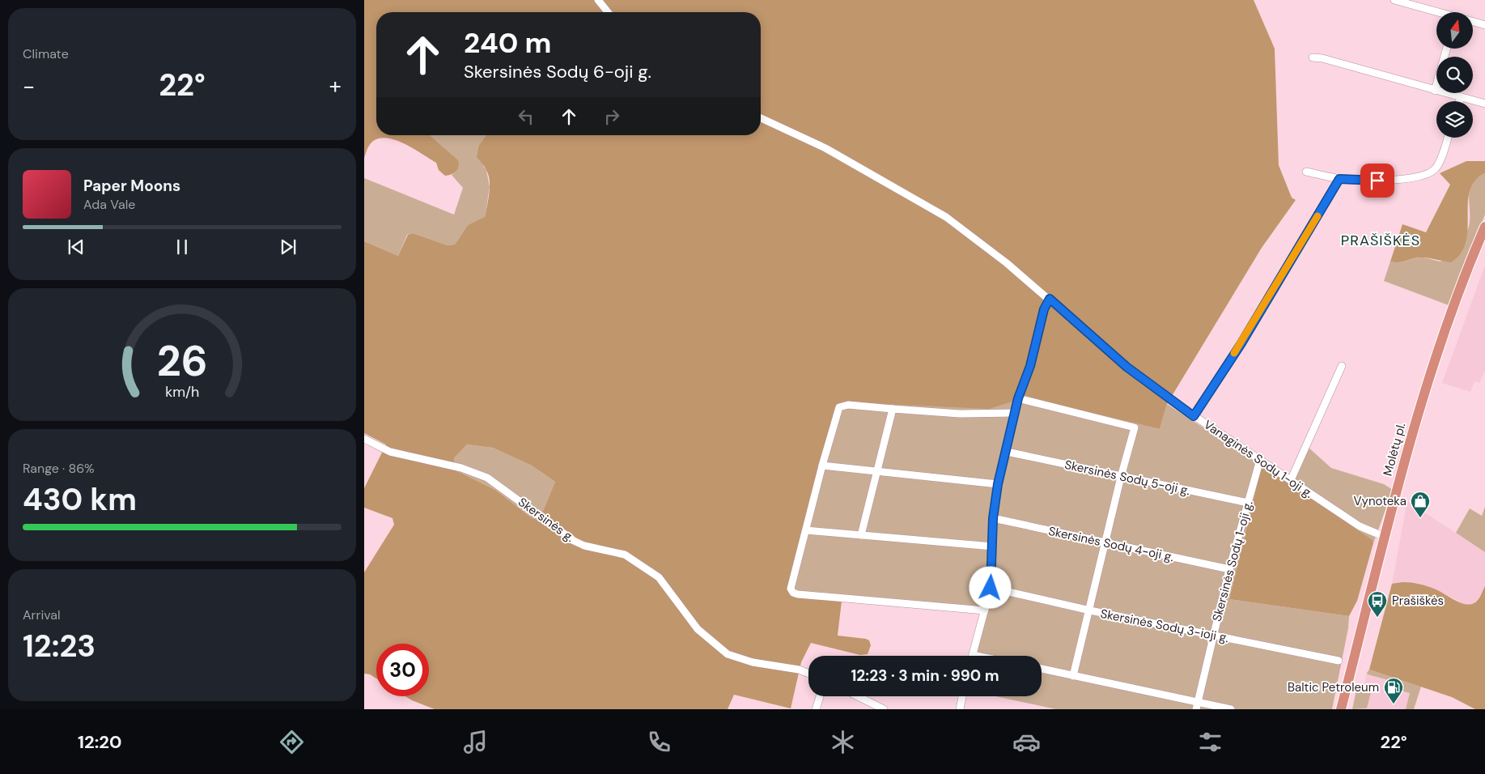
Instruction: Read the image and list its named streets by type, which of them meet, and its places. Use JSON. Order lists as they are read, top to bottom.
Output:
{
  "streets": {
    "highway": ["Molėtų pl."],
    "street": [
      "Vanaginės Sodų 1-oji g.",
      "Skersinės Sodų 5-oji g.",
      "Skersinės g.",
      "Skersinės Sodų 4-oji g.",
      "Skersinės Sodų 1-oji g.",
      "Skersinės Sodų 3-ioji g."
    ]
  },
  "crossings": [
    ["Molėtų pl.", "Vanaginės Sodų 1-oji g."],
    ["Vanaginės Sodų 1-oji g.", "Skersinės Sodų 1-oji g."],
    ["Skersinės Sodų 5-oji g.", "Skersinės Sodų 1-oji g."],
    ["Skersinės Sodų 4-oji g.", "Skersinės Sodų 1-oji g."],
    ["Skersinės Sodų 1-oji g.", "Skersinės Sodų 3-ioji g."]
  ],
  "districts": ["PRAŠIŠKĖS"],
  "places": {
    "shop": ["Vynoteka"],
    "bus stop": ["Prašiškės"],
    "fuel station": ["Baltic Petroleum"]
  },
  "north": "top",
  "page": {
    "tile": [
      "Climate",
      ["Range · 86%", "430 km"],
      ["Arrival", "12:23"]
    ],
    "turn": ["240 m", "Skersinės Sodų 6-oji g."],
    "heat": ["−", "22°", "+"],
    "song": ["Paper Moons", "Ada Vale"],
    "limit": "30",
    "trip": "12:23 · 3 min · 990 m",
    "tabs": ["12:20", "22°"],
    "gauge": ["26", "km/h"]
  }
}
